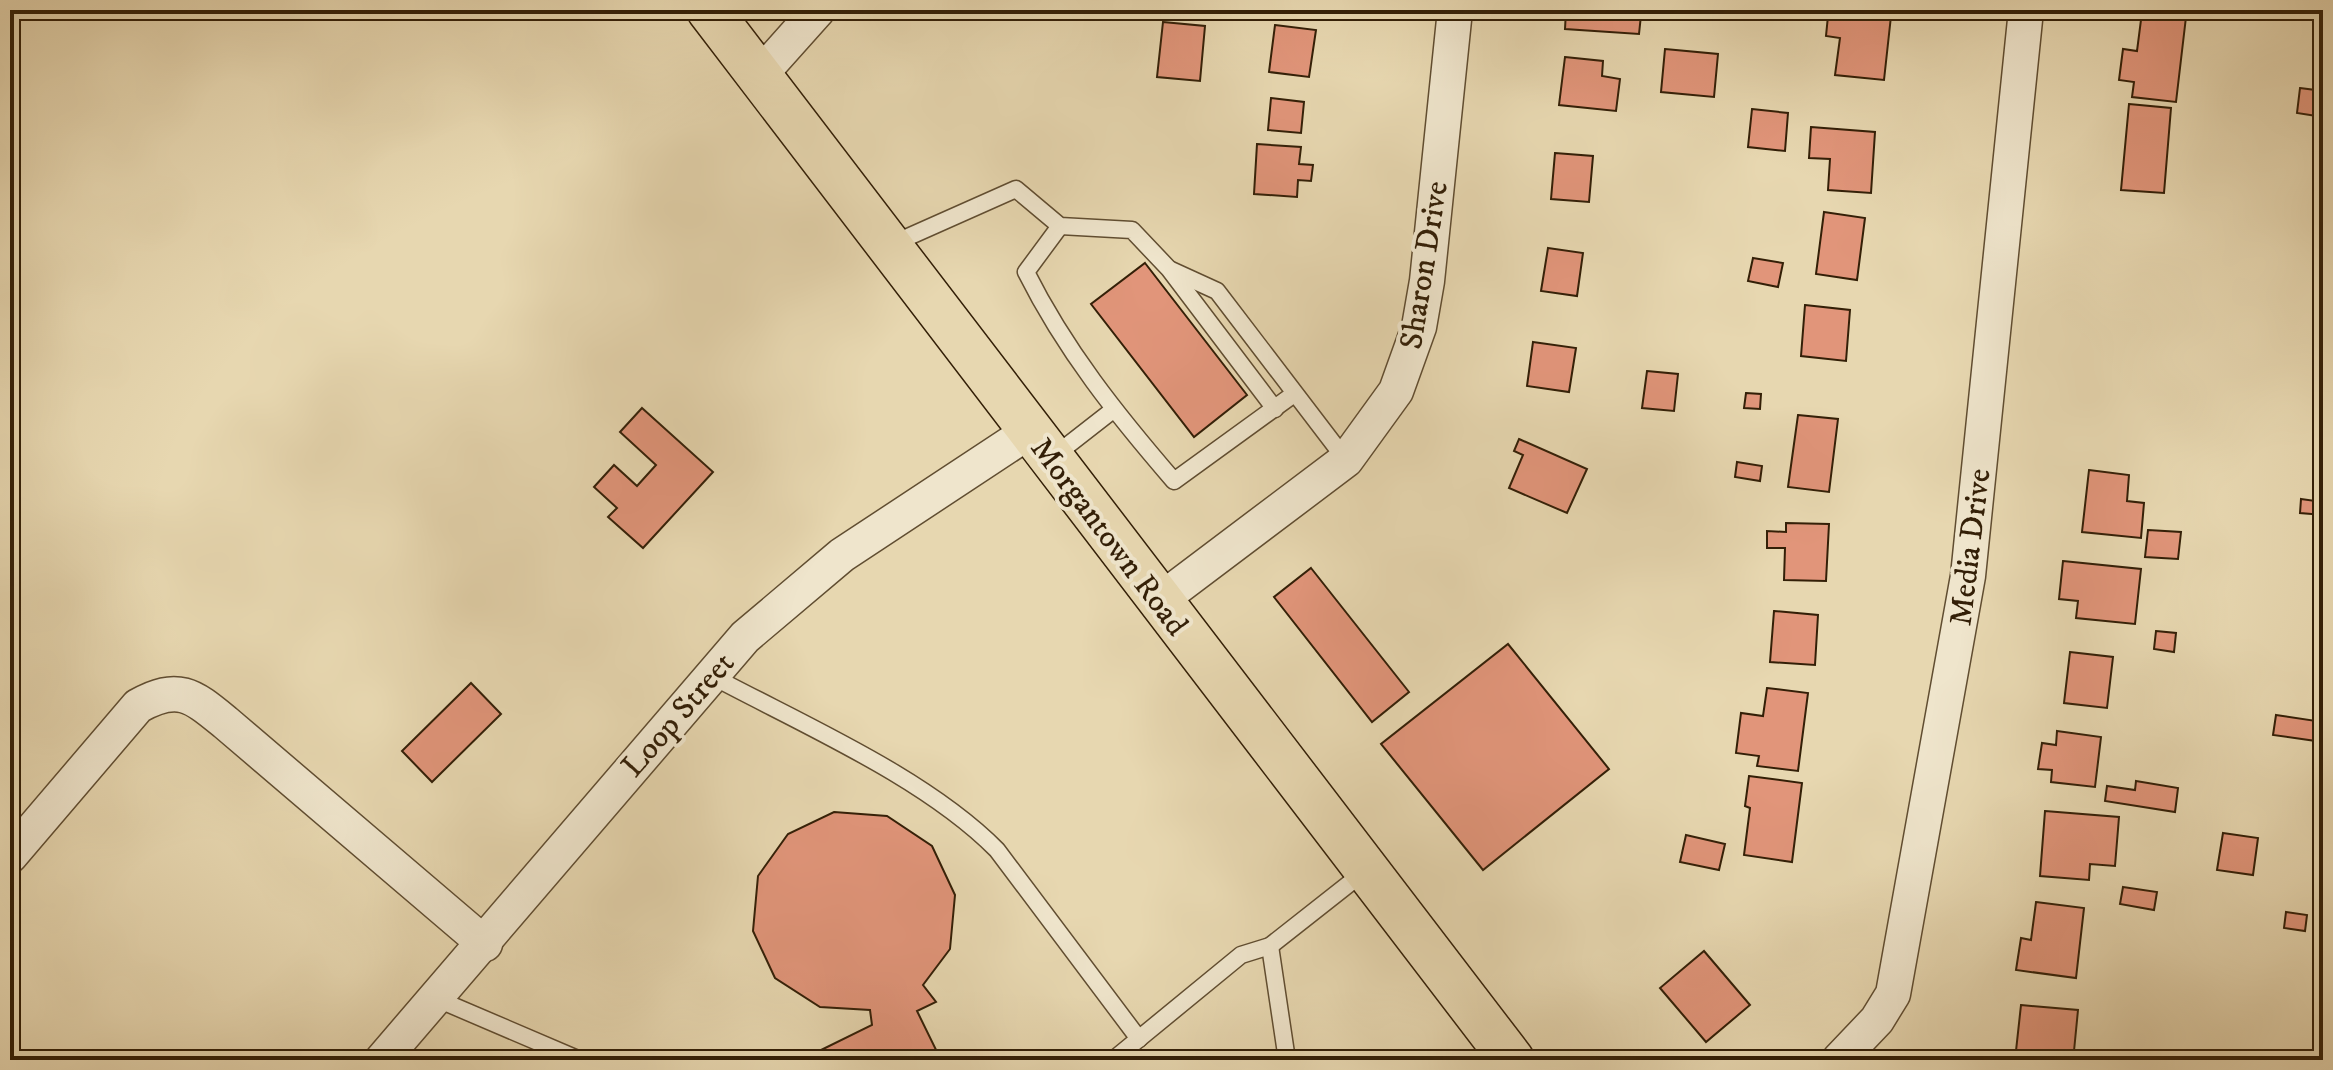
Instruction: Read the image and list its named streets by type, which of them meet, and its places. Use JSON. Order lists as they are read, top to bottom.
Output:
{
  "streets": {
    "main road": ["Morgantown Road"],
    "street": ["Sharon Drive", "Media Drive", "Loop Street"]
  },
  "crossings": [
    ["Sharon Drive", "Morgantown Road"],
    ["Morgantown Road", "Loop Street"]
  ]
}
